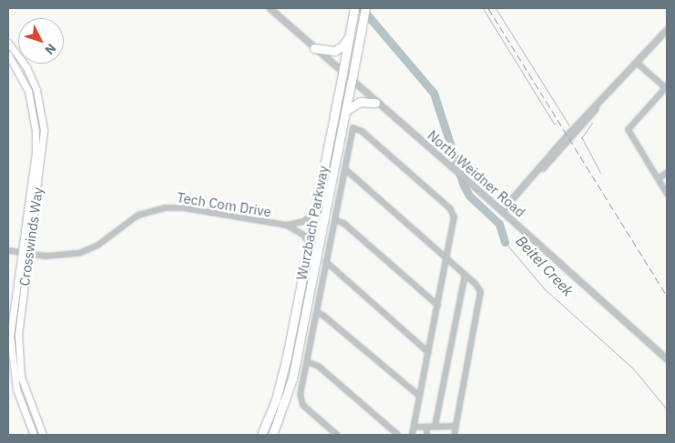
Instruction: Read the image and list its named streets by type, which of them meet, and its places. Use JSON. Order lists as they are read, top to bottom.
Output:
{
  "streets": {
    "highway": ["Wurzbach Parkway"],
    "main road": ["Crosswinds Way"],
    "street": ["North Weidner Road", "Tech Com Drive"]
  },
  "crossings": [
    ["North Weidner Road", "Wurzbach Parkway"],
    ["Tech Com Drive", "Wurzbach Parkway"],
    ["Tech Com Drive", "Crosswinds Way"]
  ],
  "water": ["Beitel Creek"],
  "north": "bottom right"
}
